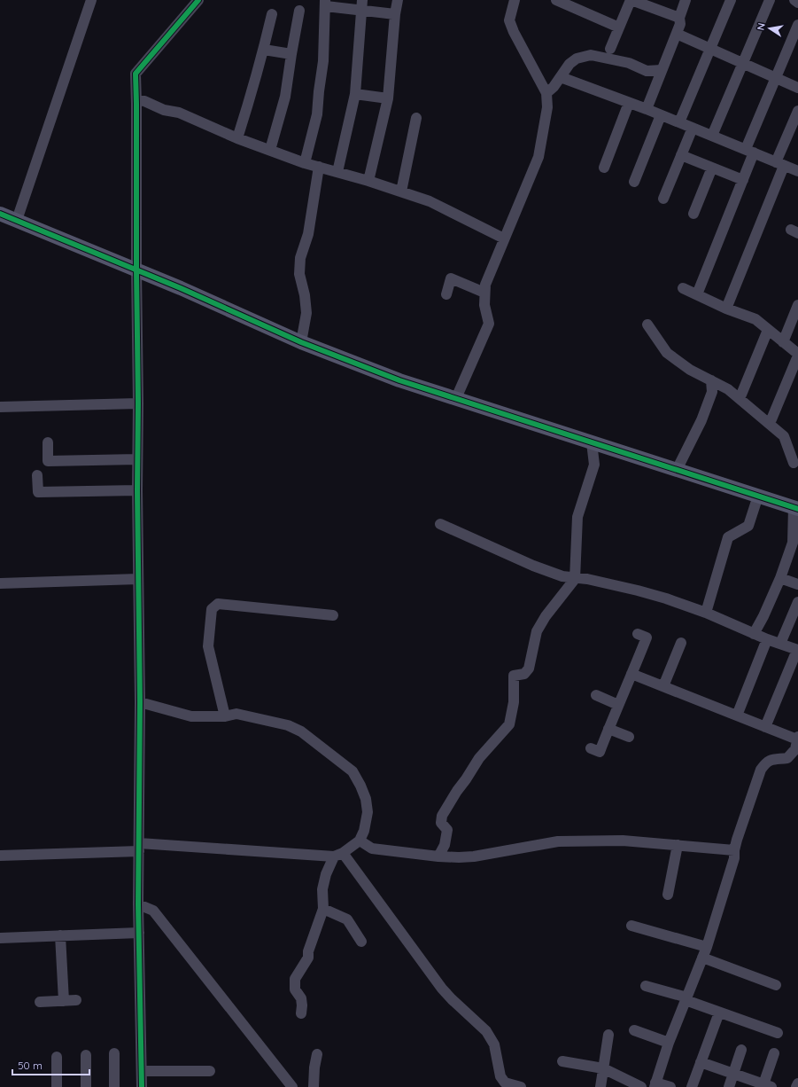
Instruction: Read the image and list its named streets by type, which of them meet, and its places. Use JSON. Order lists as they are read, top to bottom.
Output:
{
  "scale_bar": "50 m",
  "north": "left"
}
